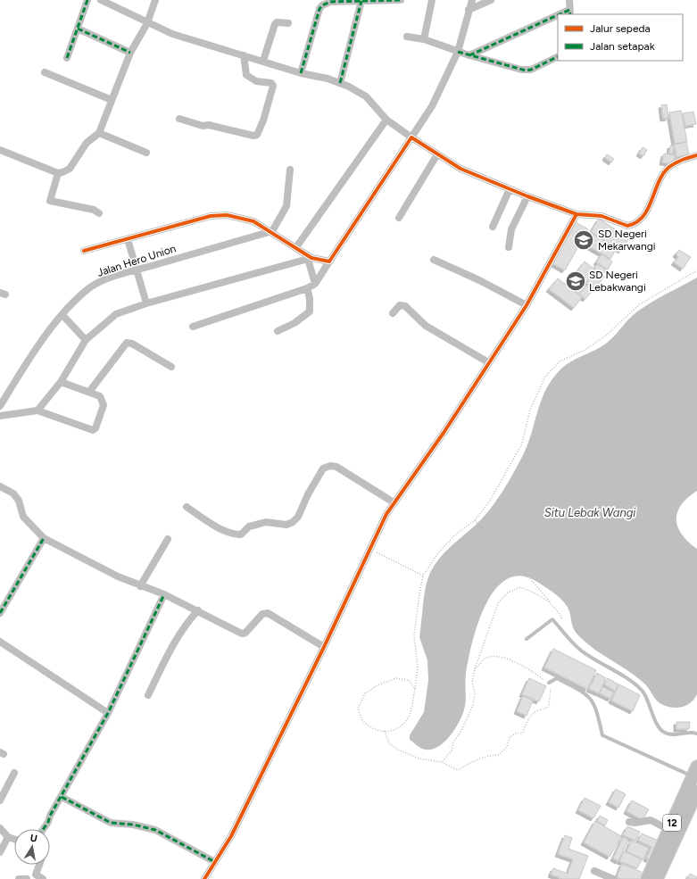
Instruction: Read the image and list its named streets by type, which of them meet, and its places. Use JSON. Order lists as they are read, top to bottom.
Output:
{
  "streets": {
    "highway": ["12"],
    "street": ["Jalan Hero Union"]
  },
  "water": ["Situ Lebak Wangi"],
  "places": {
    "school or university": ["SD Negeri Mekarwangi", "SD Negeri Lebakwangi"]
  },
  "legend": ["Jalur sepeda", "Jalan setapak"],
  "north": "top"
}
